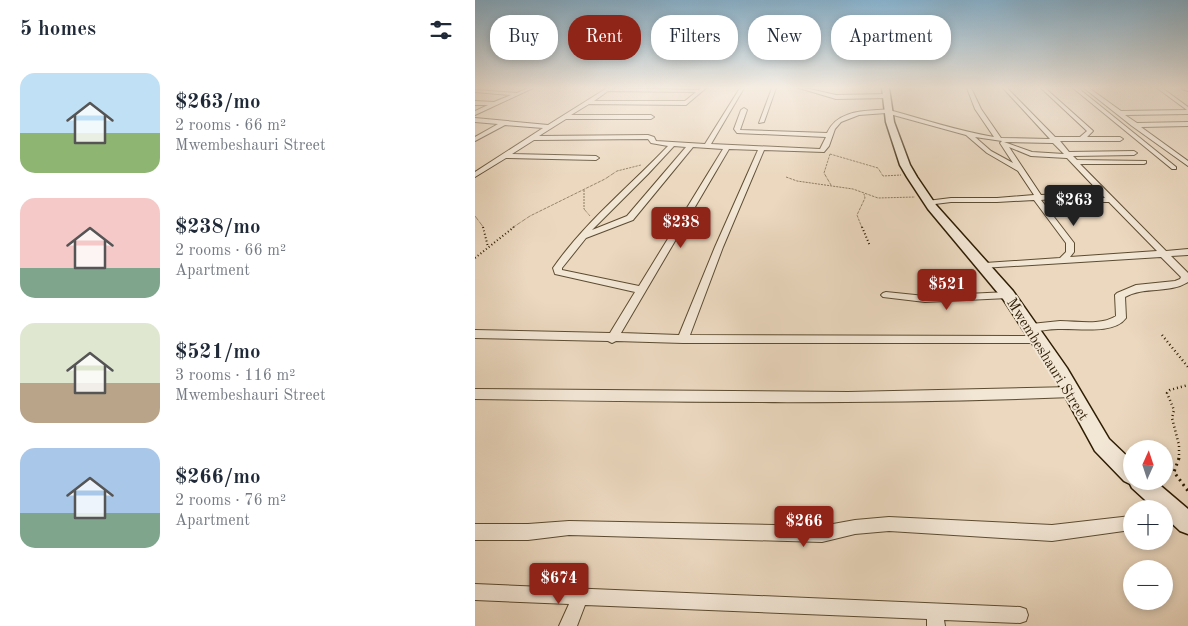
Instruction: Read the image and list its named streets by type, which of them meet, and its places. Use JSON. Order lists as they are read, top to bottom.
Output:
{
  "streets": {
    "street": ["Mwembeshauri Street"]
  },
  "north": "top",
  "page": {
    "heading": "5 homes",
    "chip": [
      "Buy",
      "Rent",
      "Filters",
      "New",
      "Apartment"
    ],
    "list": [
      {
        "name": "$263/mo",
        "note": "2 rooms · 66 m² · Mwembeshauri Street"
      },
      {
        "name": "$238/mo",
        "note": "2 rooms · 66 m² · Apartment"
      },
      {
        "name": "$521/mo",
        "note": "3 rooms · 116 m² · Mwembeshauri Street"
      },
      {
        "name": "$266/mo",
        "note": "2 rooms · 76 m² · Apartment"
      }
    ],
    "price": [
      "$263",
      "$238",
      "$521",
      "$266",
      "$674"
    ],
    "map_buttons": ["+", "−"]
  }
}
